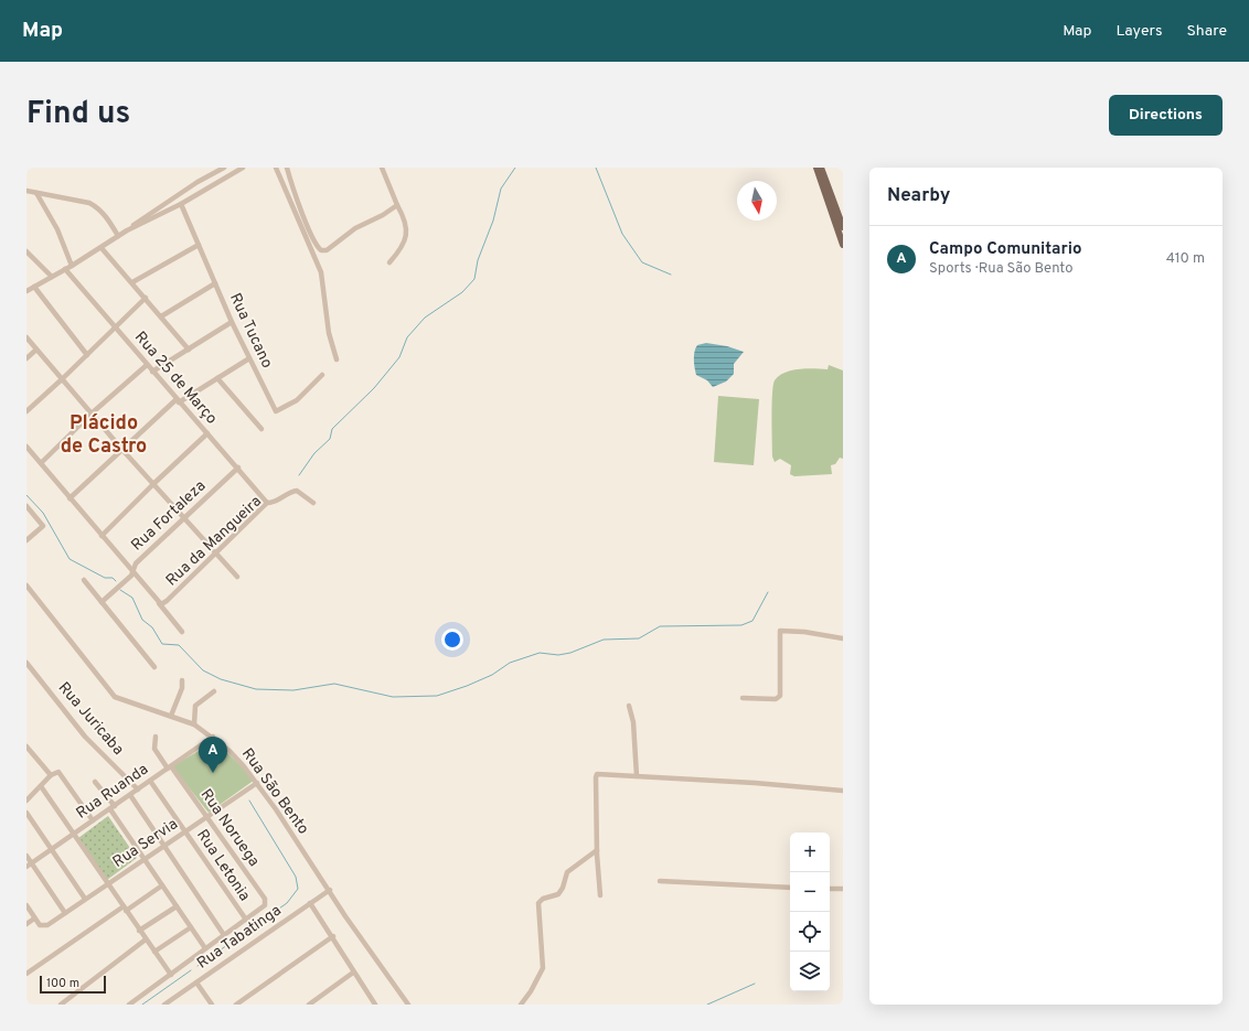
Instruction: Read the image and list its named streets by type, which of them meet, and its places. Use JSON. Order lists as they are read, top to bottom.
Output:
{
  "streets": {
    "street": [
      "Rua Tucano",
      "Rua 25 de Março",
      "Rua Fortaleza",
      "Rua da Mangueira",
      "Rua Juricaba",
      "Rua Ruanda",
      "Rua São Bento",
      "Rua Noruega",
      "Rua Servia",
      "Rua Letonia",
      "Rua Tabatinga"
    ]
  },
  "crossings": [
    ["Rua 25 de Março", "Rua Fortaleza"],
    ["Rua 25 de Março", "Rua da Mangueira"],
    ["Rua Fortaleza", "Rua da Mangueira"],
    ["Rua Juricaba", "Rua Ruanda"],
    ["Rua Ruanda", "Rua São Bento"],
    ["Rua Ruanda", "Rua Noruega"],
    ["Rua Ruanda", "Rua Letonia"],
    ["Rua São Bento", "Rua Servia"],
    ["Rua São Bento", "Rua Tabatinga"],
    ["Rua Noruega", "Rua Servia"],
    ["Rua Noruega", "Rua Letonia"],
    ["Rua Servia", "Rua Letonia"]
  ],
  "districts": ["Plácido de Castro"],
  "scale_bar": "100 m",
  "north": "bottom",
  "page": {
    "header": "Map",
    "nav": ["Map", "Layers", "Share"],
    "title": "Find us",
    "buttons": "Directions",
    "heading": "Nearby",
    "list": [
      {
        "mark": "A",
        "name": "Campo Comunitario",
        "note": "Sports · Rua São Bento",
        "value": "410 m"
      }
    ],
    "pins": "A",
    "map_buttons": ["+", "−"],
    "scale": "100 m"
  }
}
